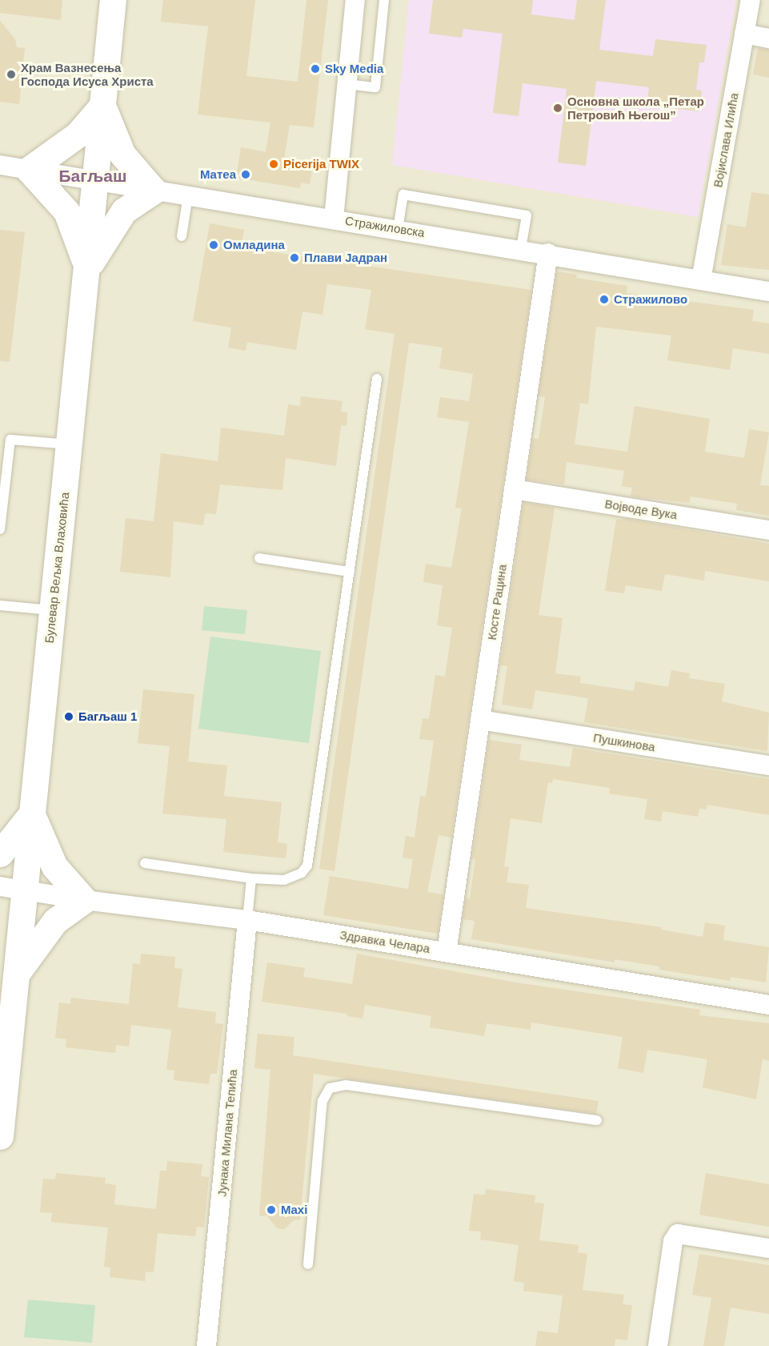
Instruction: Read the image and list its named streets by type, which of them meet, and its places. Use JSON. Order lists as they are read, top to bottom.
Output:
{
  "streets": {
    "main road": ["Булевар Вељка Влаховића"],
    "street": [
      "Војислава Илића",
      "Стражиловска",
      "Војводе Вука",
      "Косте Рацина",
      "Пушкинова",
      "Здравка Челара",
      "Јунака Милана Тепића"
    ]
  },
  "crossings": [
    ["Војислава Илића", "Стражиловска"],
    ["Стражиловска", "Булевар Вељка Влаховића"],
    ["Стражиловска", "Косте Рацина"],
    ["Војводе Вука", "Косте Рацина"],
    ["Булевар Вељка Влаховића", "Здравка Челара"],
    ["Косте Рацина", "Пушкинова"],
    ["Косте Рацина", "Здравка Челара"],
    ["Здравка Челара", "Јунака Милана Тепића"]
  ],
  "districts": ["Багљаш"],
  "places": [
    "Sky Media",
    "Храм Вазнесења Господа Исуса Христа",
    "Основна школа „Петар Петровић Његош”",
    "Picerija TWIX",
    "Матеа",
    "Омладина",
    "Плави Јадран",
    "Стражилово",
    "Багљаш 1",
    "Maxi"
  ]
}
